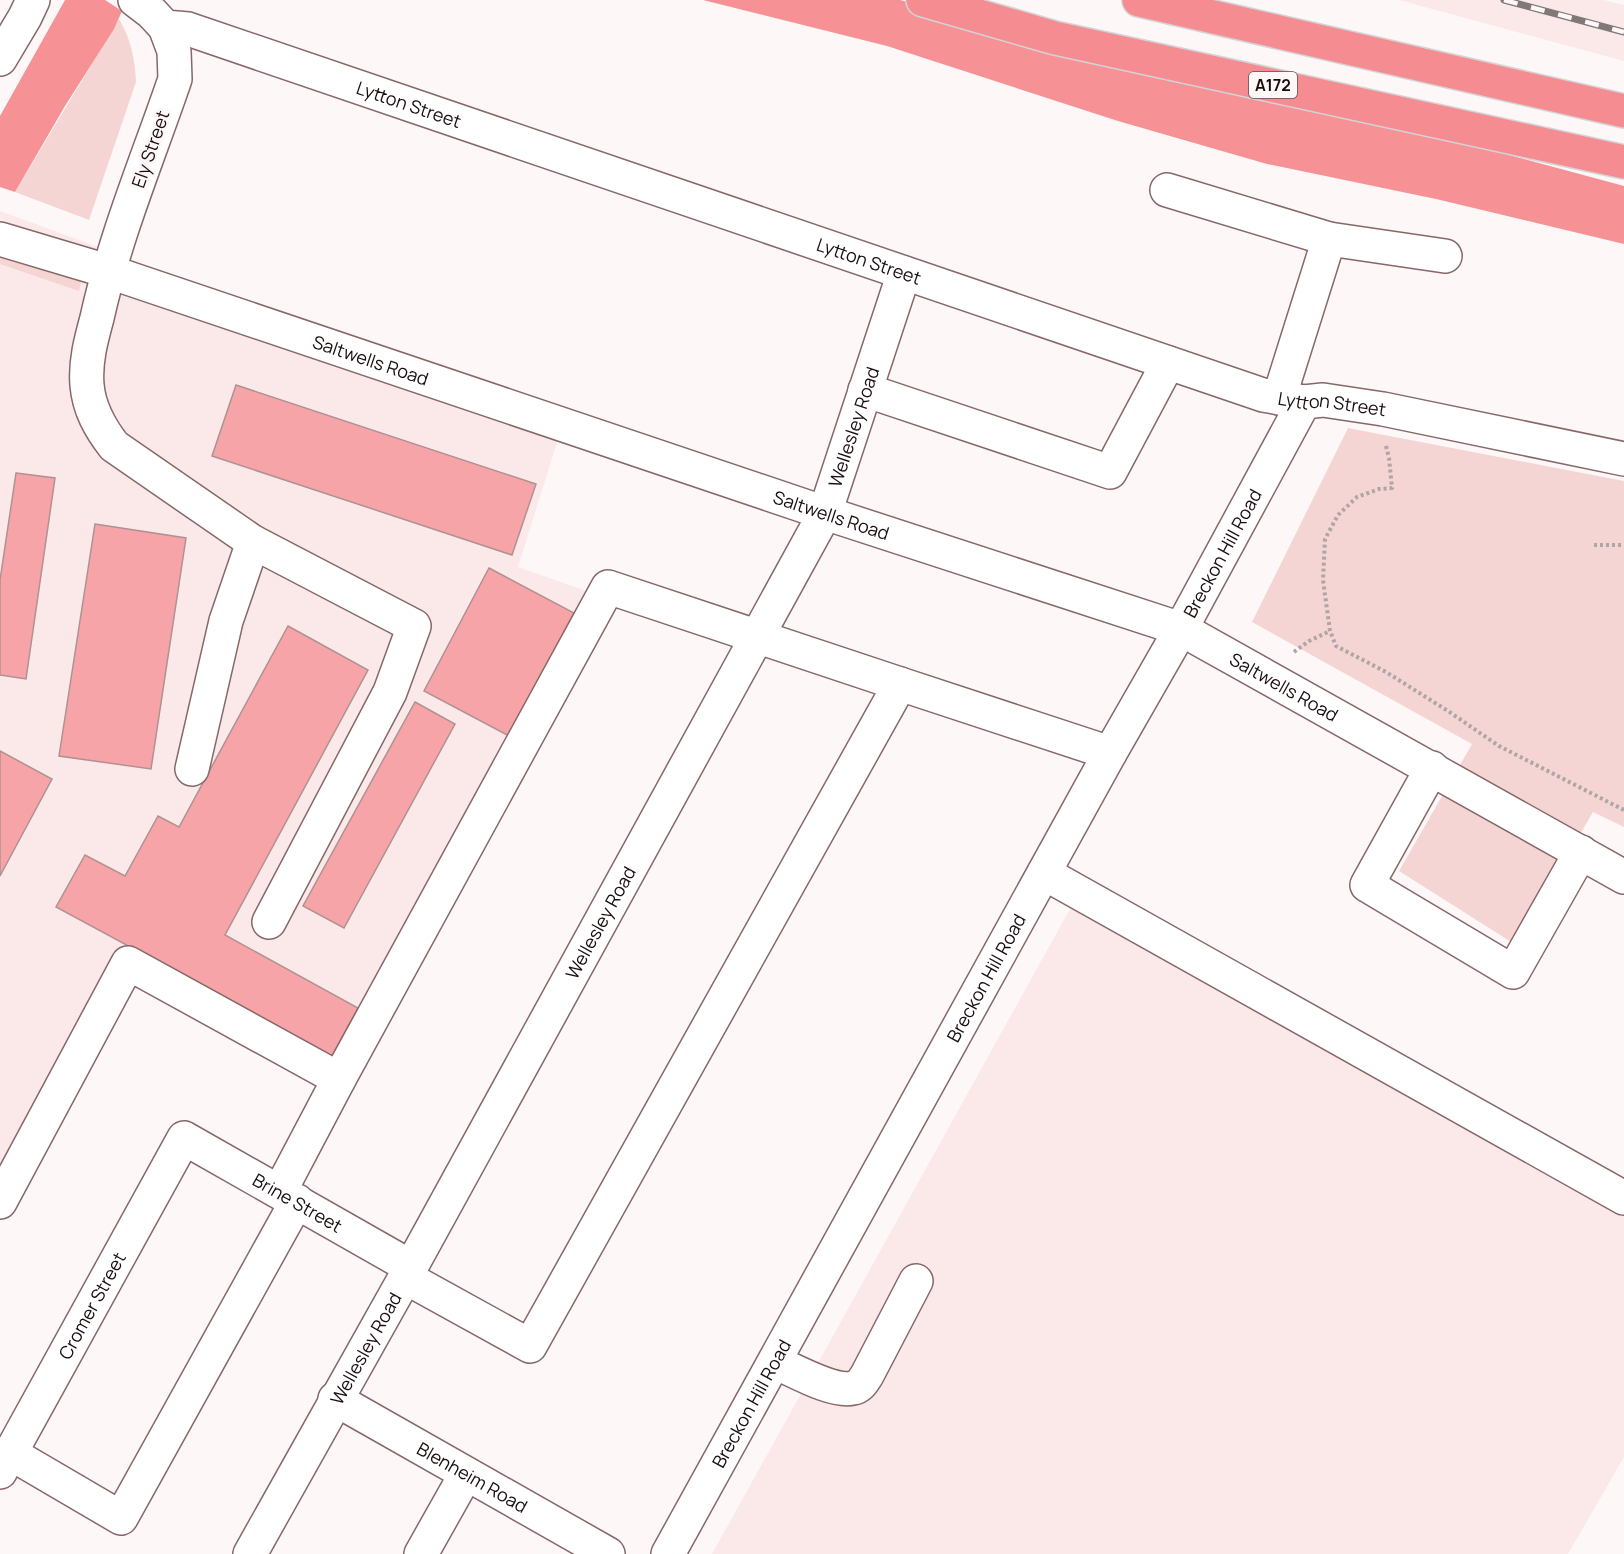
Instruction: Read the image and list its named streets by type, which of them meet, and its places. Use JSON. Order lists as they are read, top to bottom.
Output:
{
  "streets": {
    "highway": ["A172"],
    "street": [
      "Lytton Street",
      "Ely Street",
      "Saltwells Road",
      "Wellesley Road",
      "Breckon Hill Road",
      "Brine Street",
      "Cromer Street",
      "Blenheim Road"
    ]
  },
  "crossings": [
    ["Lytton Street", "Ely Street"],
    ["Lytton Street", "Wellesley Road"],
    ["Lytton Street", "Breckon Hill Road"],
    ["Ely Street", "Saltwells Road"],
    ["Saltwells Road", "Wellesley Road"],
    ["Saltwells Road", "Breckon Hill Road"],
    ["Wellesley Road", "Brine Street"],
    ["Wellesley Road", "Blenheim Road"],
    ["Brine Street", "Cromer Street"]
  ]
}
